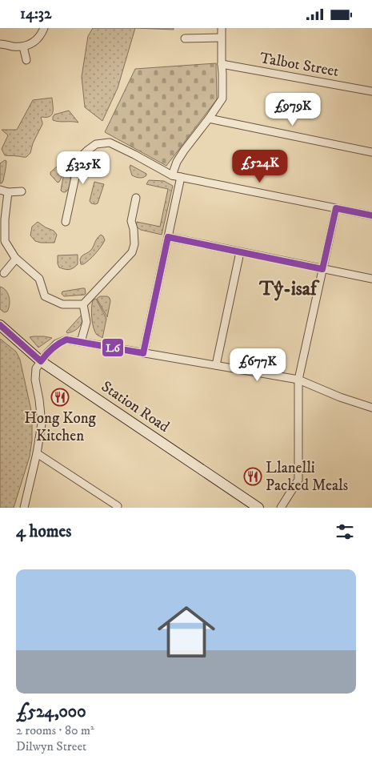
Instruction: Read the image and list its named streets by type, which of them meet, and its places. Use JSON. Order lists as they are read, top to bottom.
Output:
{
  "streets": {
    "main road": ["Station Road"],
    "street": ["Talbot Street"]
  },
  "districts": ["Tŷ-isaf"],
  "places": {
    "restaurant": ["Hong Kong Kitchen", "Llanelli Packed Meals"]
  },
  "lines": ["transit line L6"],
  "page": {
    "status": "14:32",
    "price": [
      "£979K",
      "£524K",
      "£325K",
      "£677K"
    ],
    "heading": "4 homes",
    "list": [
      {
        "name": "£524,000",
        "note": "2 rooms · 80 m² · Dilwyn Street"
      }
    ]
  }
}
